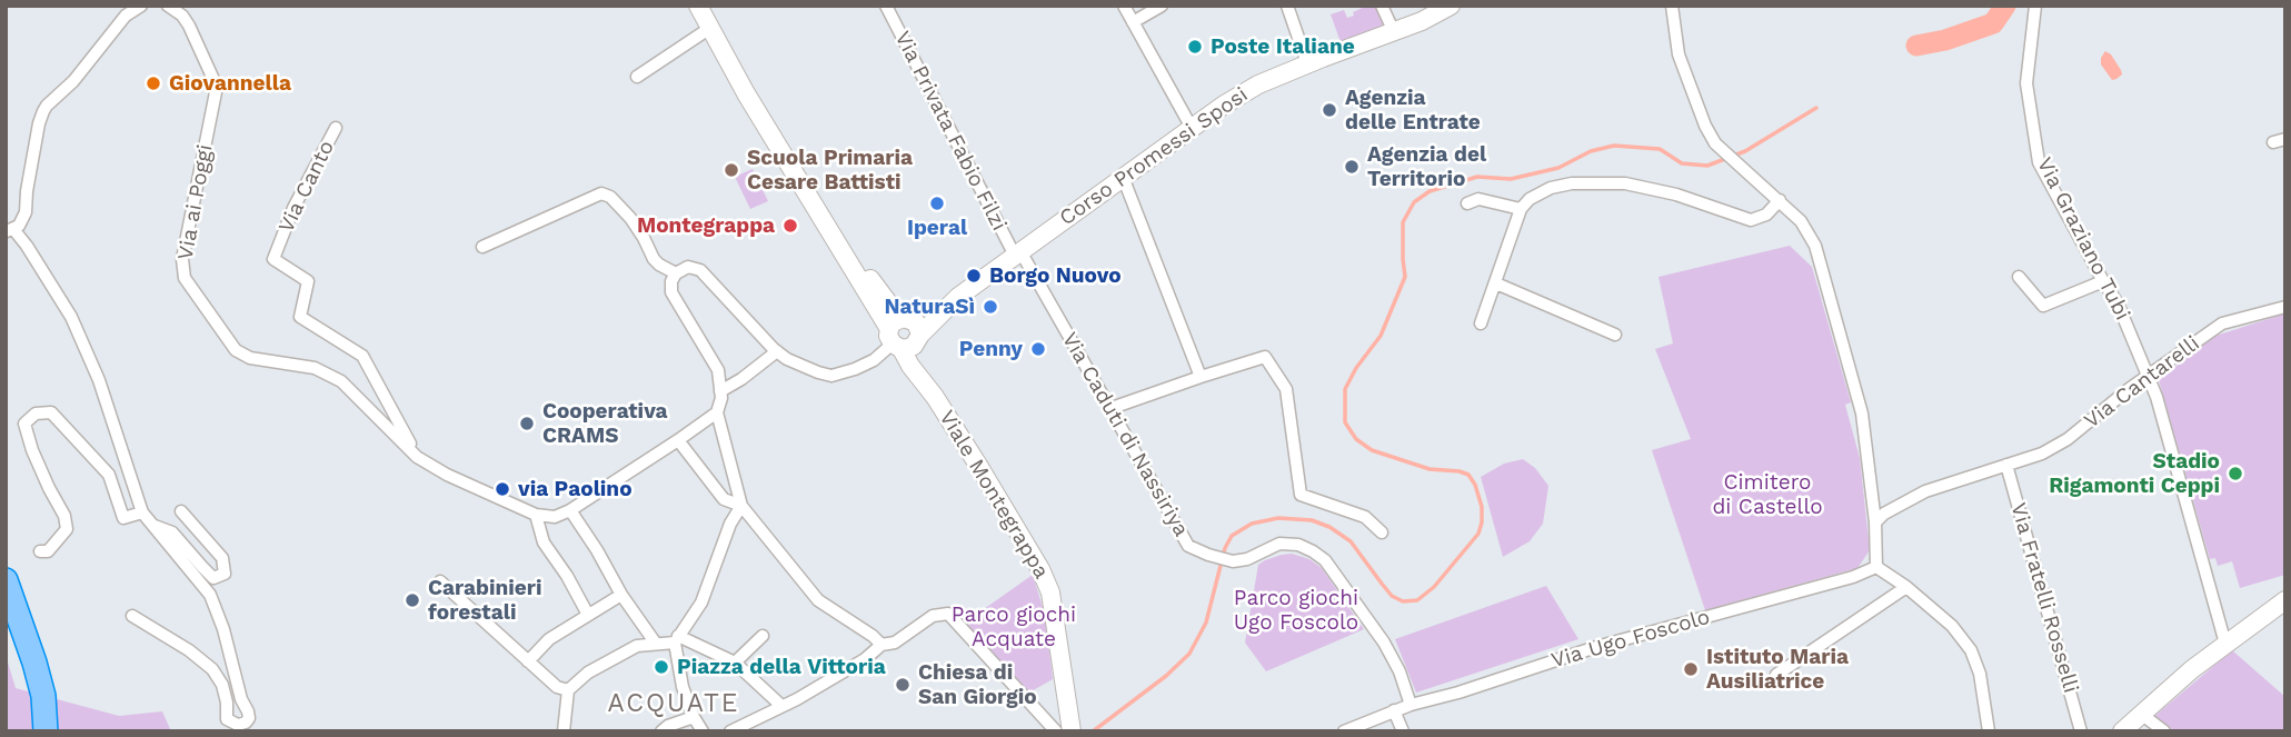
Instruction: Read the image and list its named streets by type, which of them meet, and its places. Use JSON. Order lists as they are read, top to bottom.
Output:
{
  "streets": {
    "street": [
      "Via Privata Fabio Filzi",
      "Corso Promessi Sposi",
      "Via Canto",
      "Via ai Poggi",
      "Via Graziano Tubi",
      "Via Cantarelli",
      "Via Caduti di Nassiriya",
      "Viale Montegrappa",
      "Via Fratelli Rosselli",
      "Via Ugo Foscolo"
    ]
  },
  "crossings": [
    ["Via Privata Fabio Filzi", "Corso Promessi Sposi"],
    ["Via Privata Fabio Filzi", "Via Caduti di Nassiriya"],
    ["Corso Promessi Sposi", "Via Caduti di Nassiriya"],
    ["Corso Promessi Sposi", "Viale Montegrappa"],
    ["Via Canto", "Via ai Poggi"],
    ["Via Graziano Tubi", "Via Cantarelli"],
    ["Via Cantarelli", "Via Fratelli Rosselli"],
    ["Via Caduti di Nassiriya", "Via Ugo Foscolo"]
  ],
  "districts": ["ACQUATE"],
  "parks": ["Cimitero di Castello", "Parco giochi Ugo Foscolo", "Parco giochi Acquate"],
  "places": [
    "Poste Italiane",
    "Giovannella",
    "Agenzia delle Entrate",
    "Agenzia del Territorio",
    "Scuola Primaria Cesare Battisti",
    "Iperal",
    "Montegrappa",
    "Borgo Nuovo",
    "NaturaSì",
    "Penny",
    "Cooperativa CRAMS",
    "Stadio Rigamonti Ceppi",
    "via Paolino",
    "Carabinieri forestali",
    "Piazza della Vittoria",
    "Istituto Maria Ausiliatrice",
    "Chiesa di San Giorgio"
  ]
}
